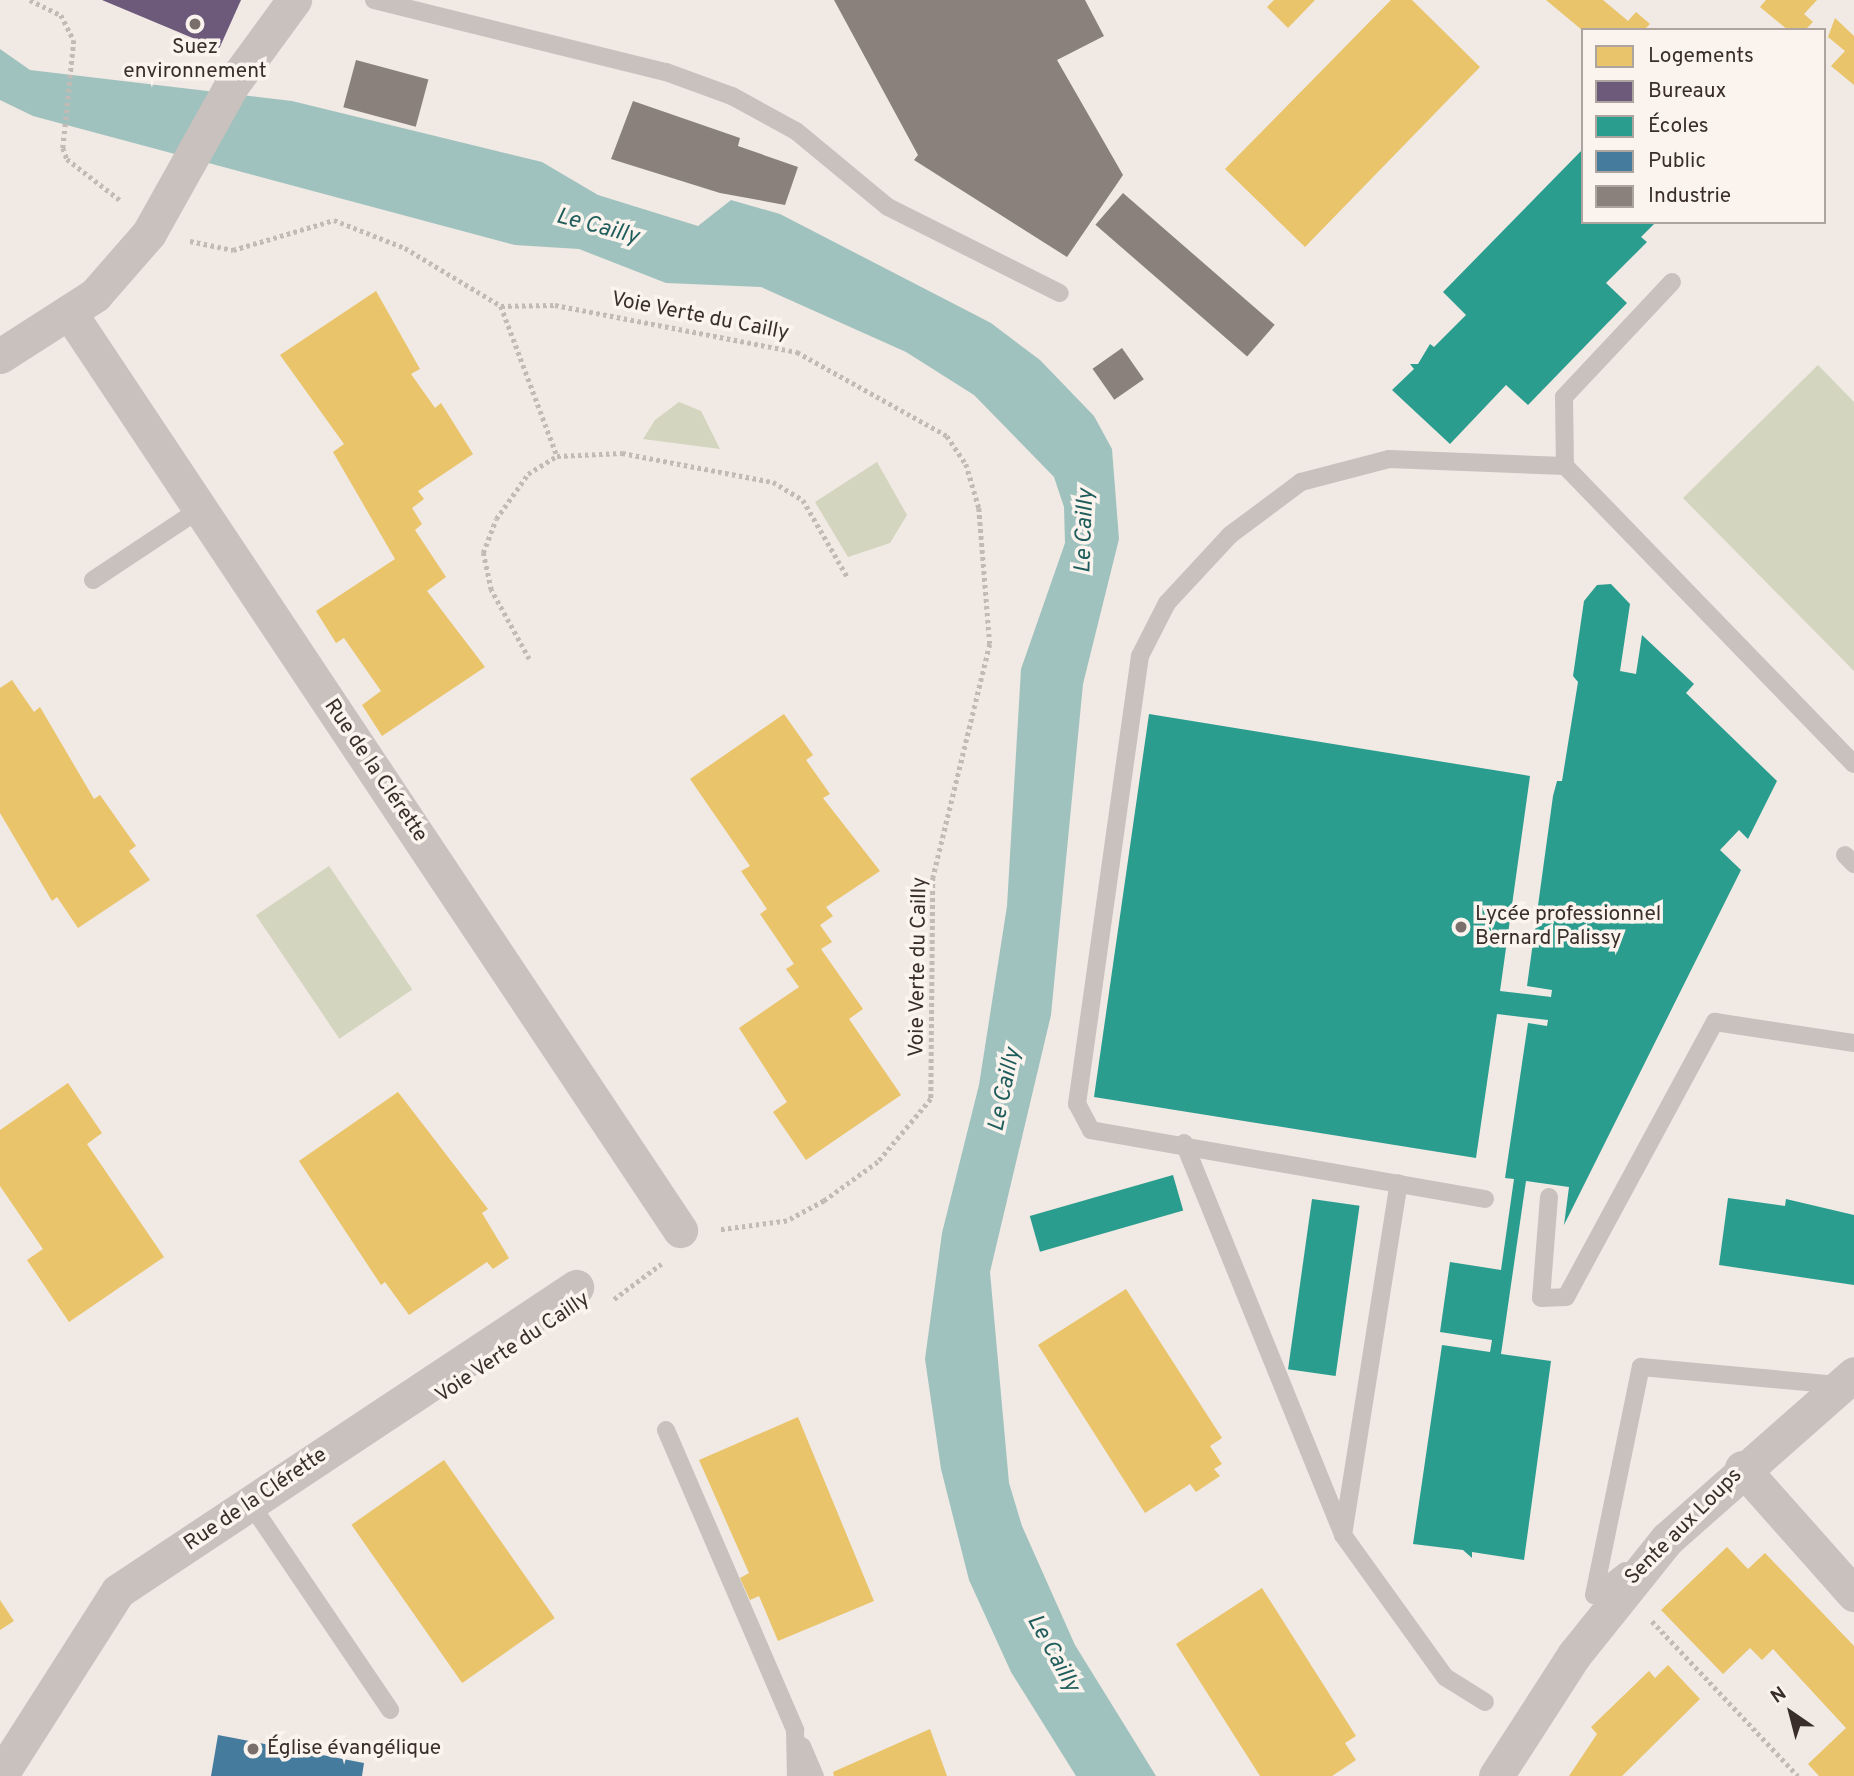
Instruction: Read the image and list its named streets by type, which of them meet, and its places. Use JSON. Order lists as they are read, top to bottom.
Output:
{
  "streets": {
    "street": ["Rue de la Clérette", "Sente aux Loups"],
    "path": ["Voie Verte du Cailly"]
  },
  "crossings": [
    ["Voie Verte du Cailly", "Rue de la Clérette"]
  ],
  "water": ["Le Cailly"],
  "places": ["Suez environnement", "Lycée professionnel Bernard Palissy", "Église évangélique"],
  "legend": [
    "Logements",
    "Bureaux",
    "Écoles",
    "Public",
    "Industrie"
  ],
  "north": "top left"
}
